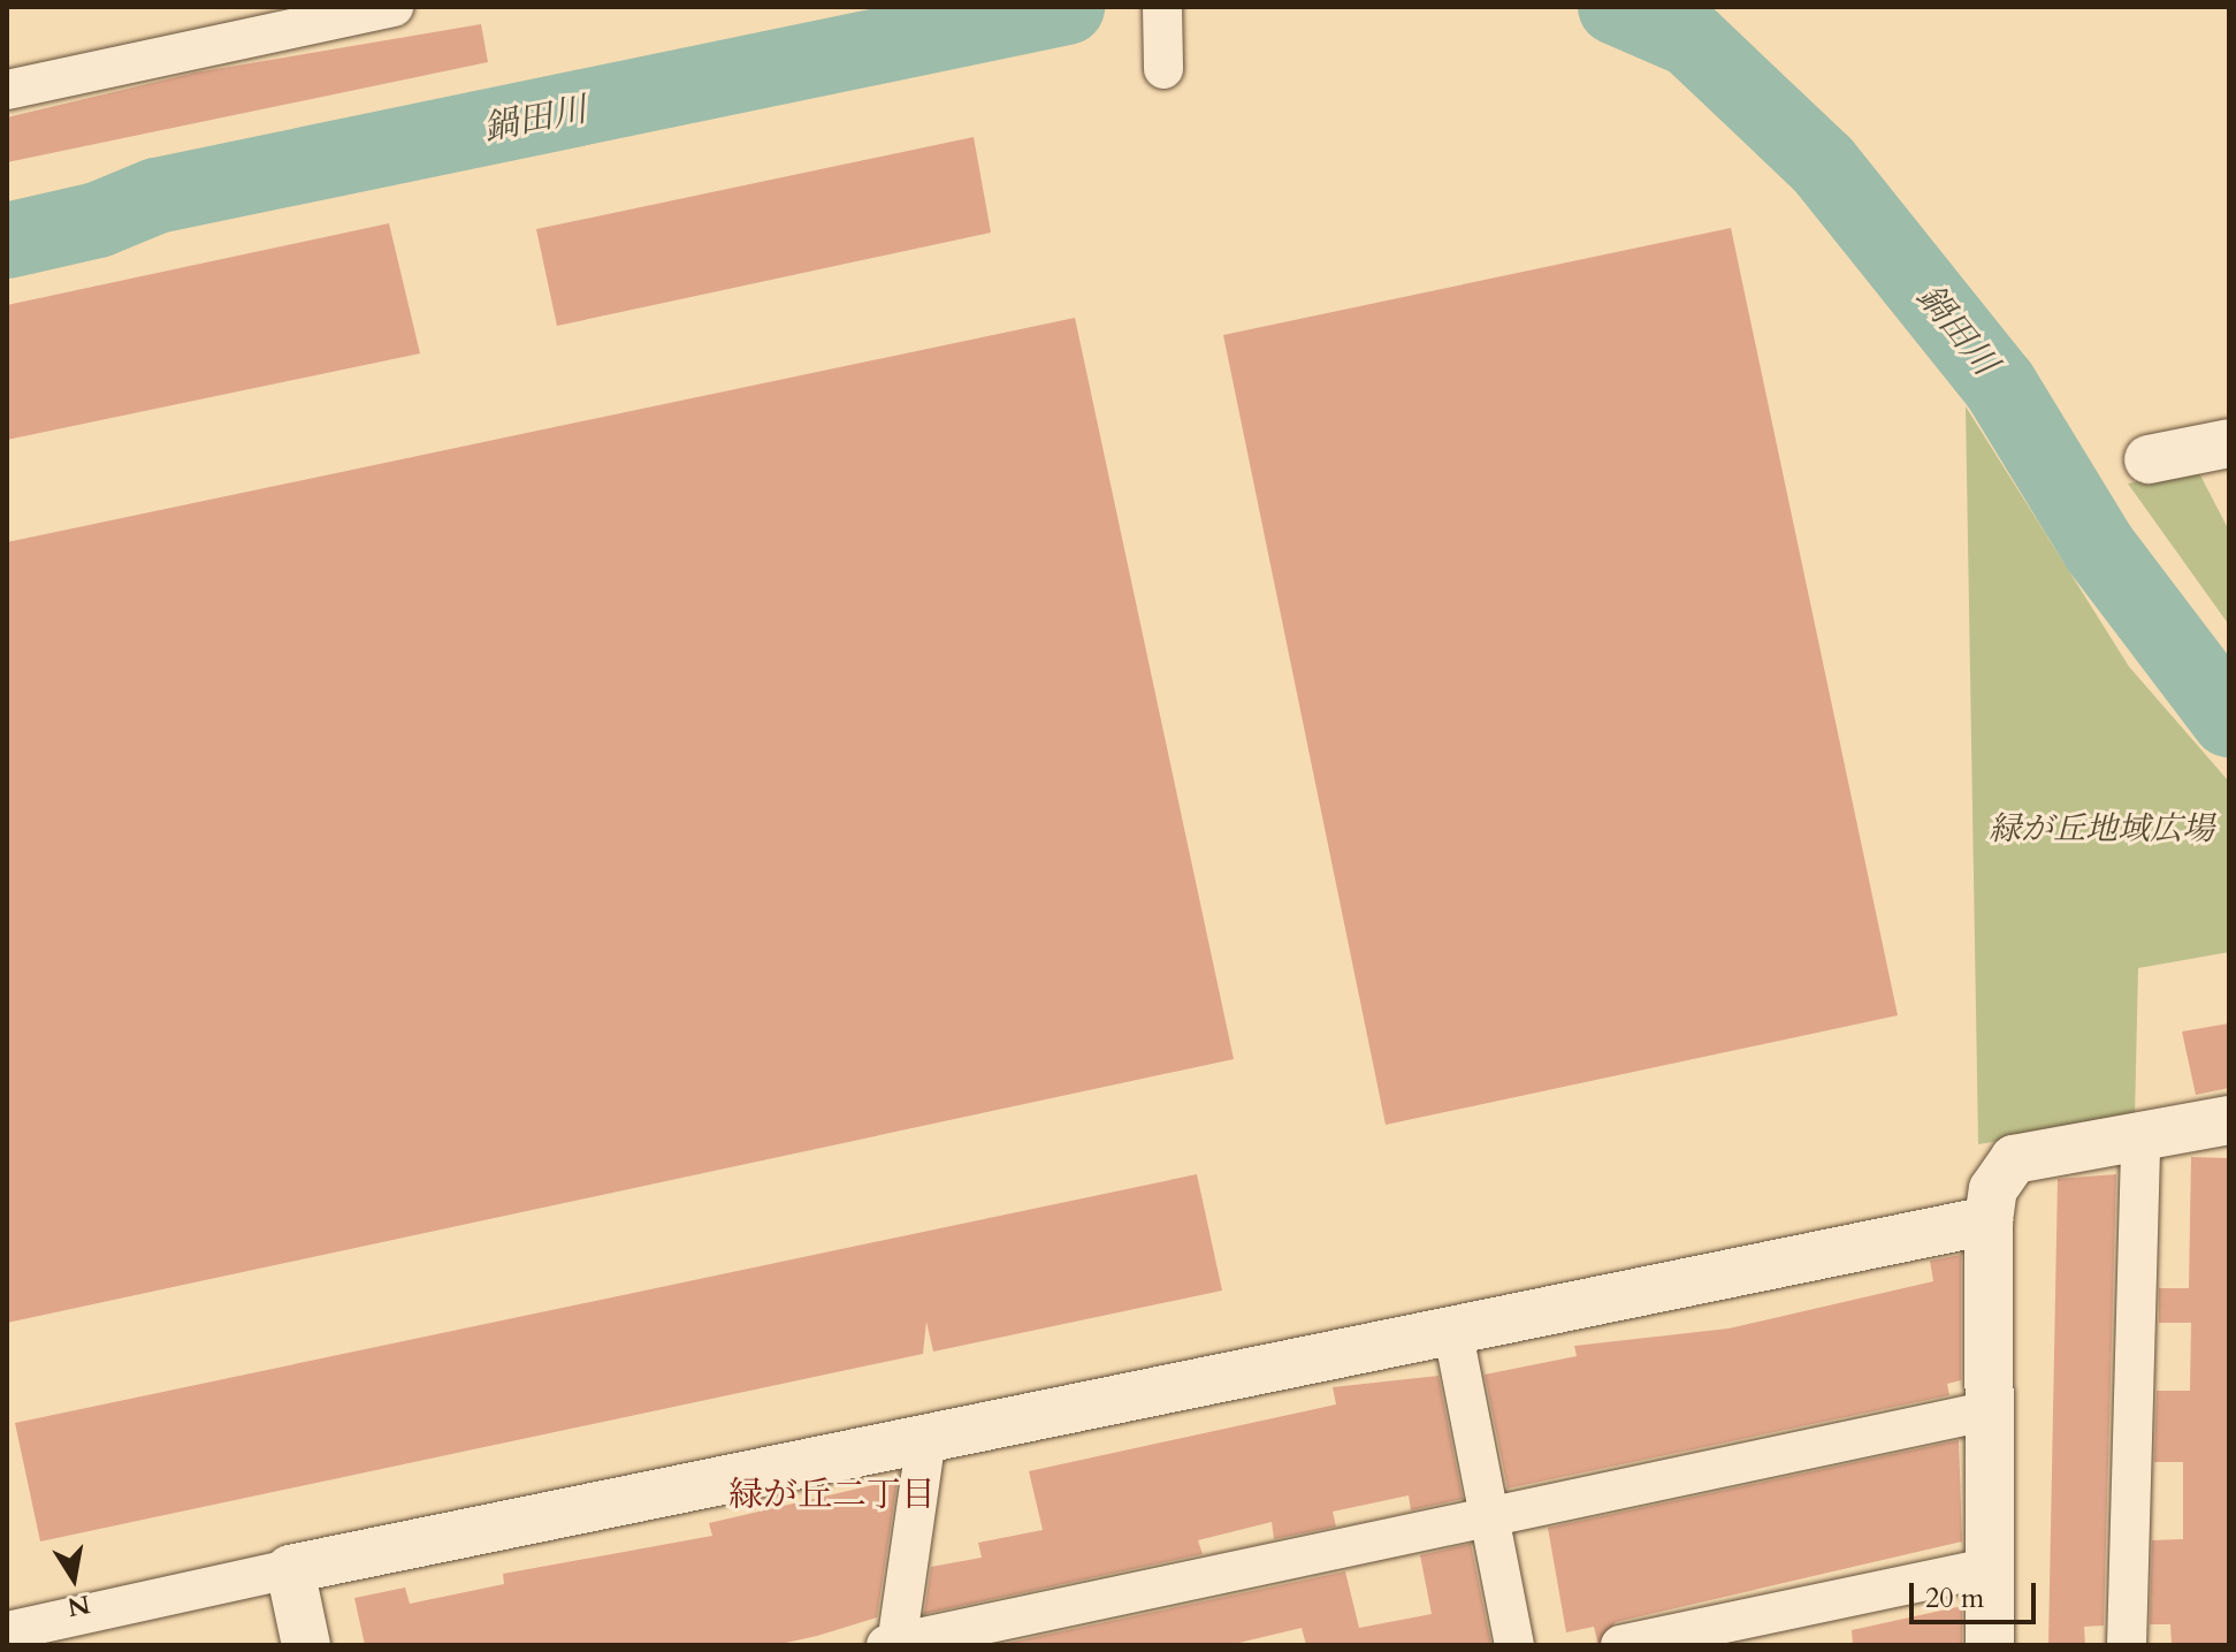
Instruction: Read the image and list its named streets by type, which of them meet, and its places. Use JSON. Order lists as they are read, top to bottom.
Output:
{
  "districts": ["緑が丘二丁目"],
  "water": ["鍋田川"],
  "parks": ["緑が丘地域広場"],
  "scale_bar": "20 m",
  "north": "bottom"
}
